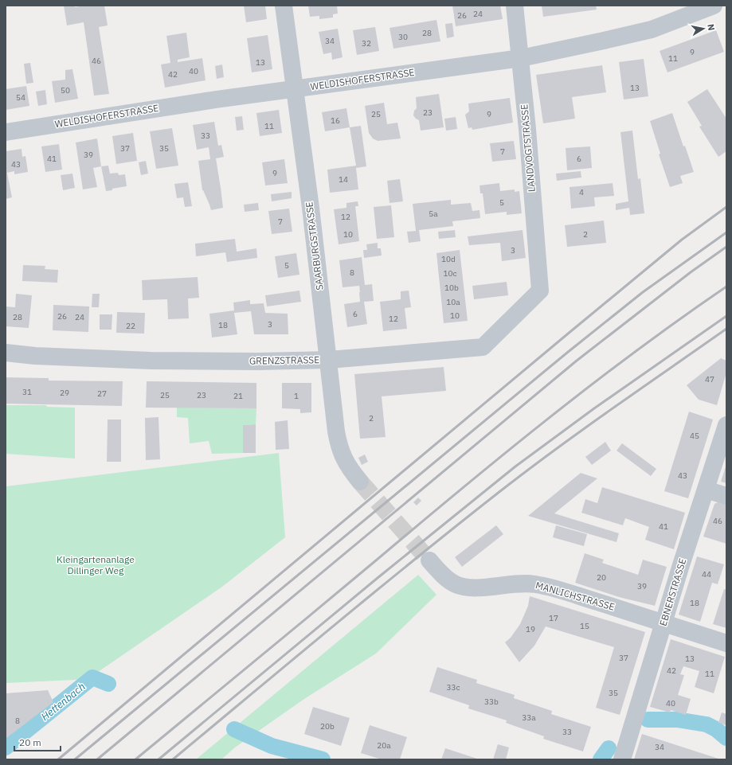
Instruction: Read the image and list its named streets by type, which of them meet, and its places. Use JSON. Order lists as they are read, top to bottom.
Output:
{
  "streets": {
    "street": [
      "WELDISHOFERSTRASSE",
      "LANDVOGTSTRASSE",
      "SAARBURGSTRASSE",
      "GRENZSTRASSE",
      "EBNERSTRASSE",
      "MANLICHSTRASSE"
    ]
  },
  "crossings": [
    ["WELDISHOFERSTRASSE", "LANDVOGTSTRASSE"],
    ["WELDISHOFERSTRASSE", "SAARBURGSTRASSE"],
    ["LANDVOGTSTRASSE", "GRENZSTRASSE"],
    ["SAARBURGSTRASSE", "GRENZSTRASSE"],
    ["EBNERSTRASSE", "MANLICHSTRASSE"]
  ],
  "water": ["Hettenbach"],
  "parks": ["Kleingartenanlage Dillinger Weg"],
  "house_numbers": [
    "24",
    "26",
    "28",
    "30",
    "34",
    "32",
    "9",
    "11",
    "46",
    "13",
    "40",
    "42",
    "13",
    "50",
    "54",
    "23",
    "25",
    "9",
    "16",
    "11",
    "33",
    "37",
    "35",
    "7",
    "39",
    "41",
    "6",
    "43",
    "9",
    "14",
    "4",
    "5",
    "5a",
    "12",
    "7",
    "10",
    "2",
    "3",
    "10d",
    "5",
    "8",
    "10c",
    "10b",
    "10a",
    "6",
    "10",
    "26",
    "28",
    "24",
    "12",
    "3",
    "18",
    "22",
    "47",
    "31",
    "29",
    "27",
    "25",
    "23",
    "21",
    "1",
    "2",
    "45",
    "43",
    "46",
    "41",
    "44",
    "20",
    "39",
    "18",
    "17",
    "15",
    "19",
    "37",
    "13",
    "42",
    "11",
    "33c",
    "35",
    "33b",
    "40",
    "33a",
    "8",
    "20b",
    "33",
    "20a",
    "34"
  ],
  "scale_bar": "20 m",
  "north": "right"
}
